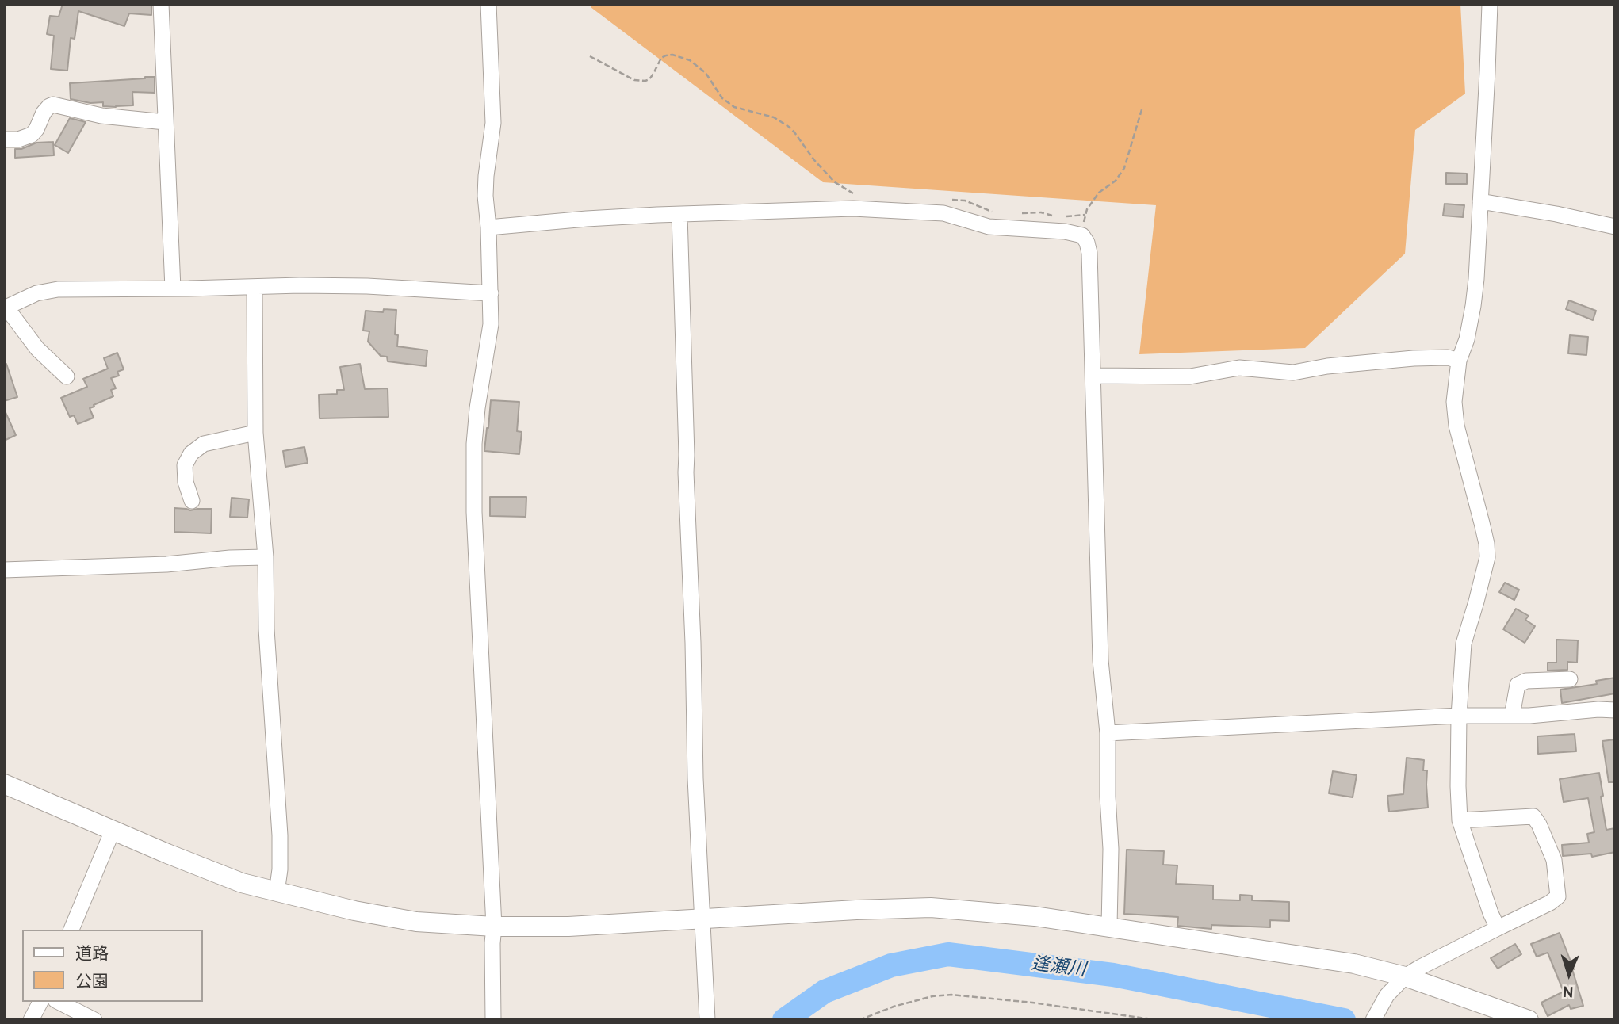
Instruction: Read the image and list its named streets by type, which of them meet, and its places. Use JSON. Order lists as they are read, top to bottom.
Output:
{
  "water": ["逢瀬川"],
  "legend": ["道路", "公園"],
  "north": "bottom"
}
